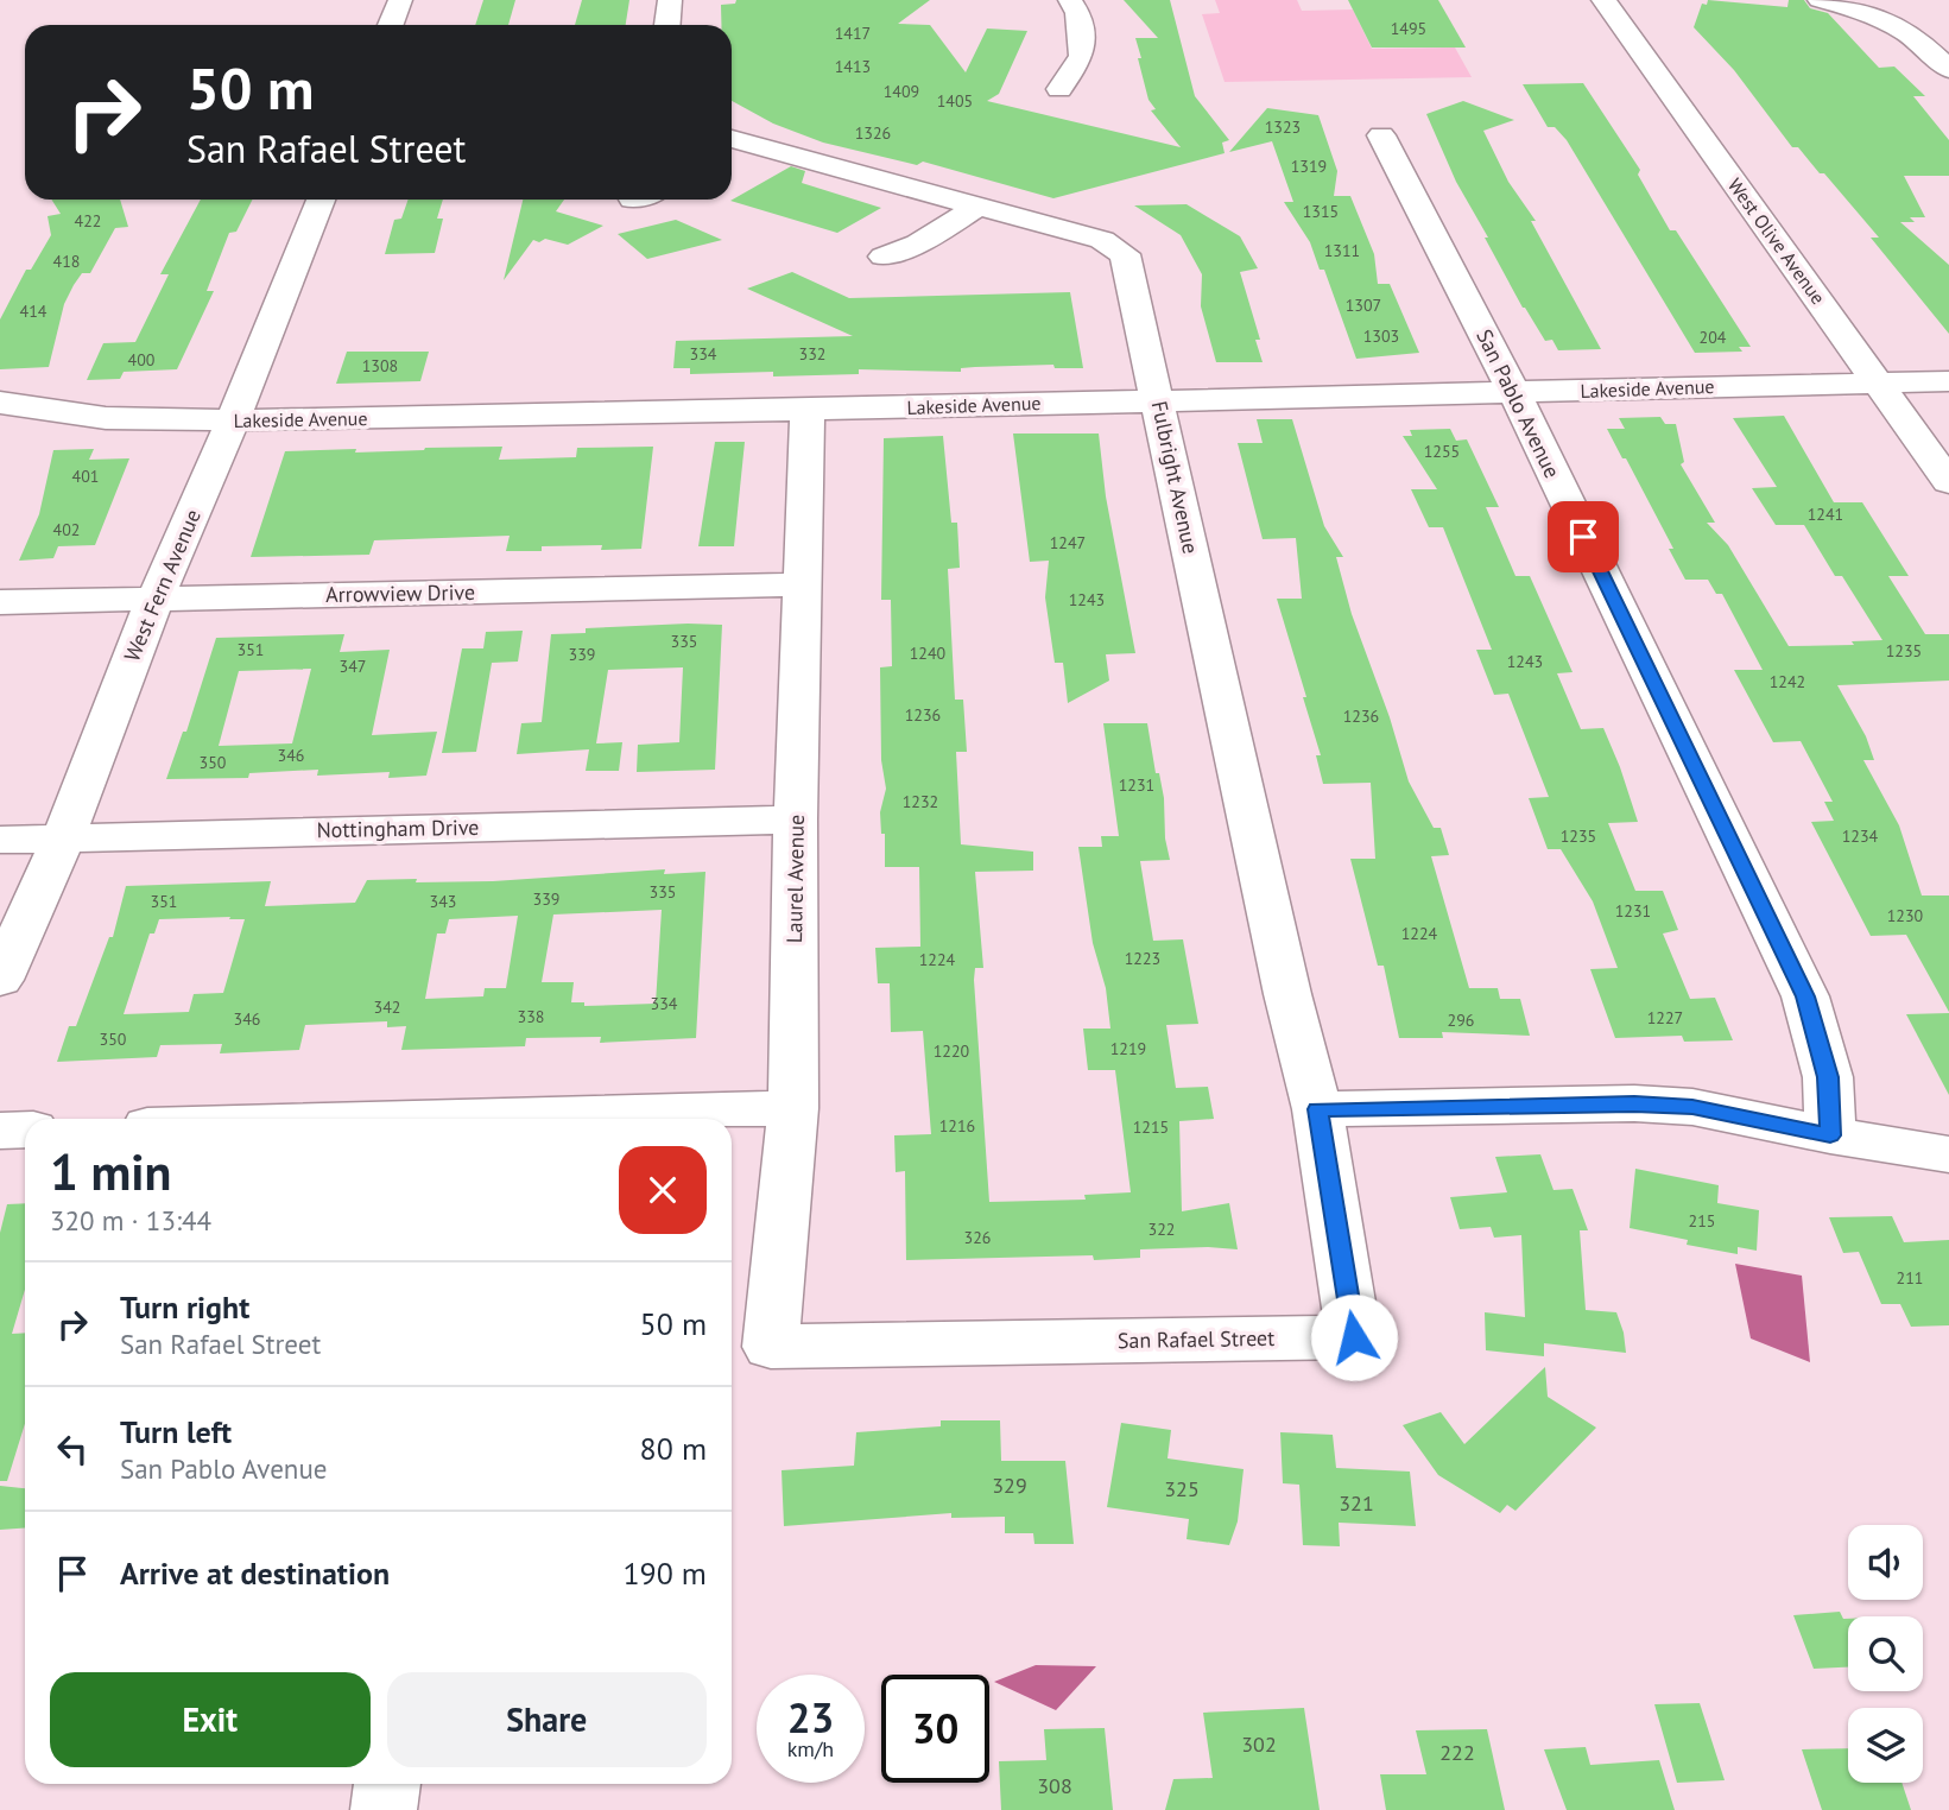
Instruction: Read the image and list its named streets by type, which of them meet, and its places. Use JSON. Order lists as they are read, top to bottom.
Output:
{
  "streets": {
    "street": [
      "West Olive Avenue",
      "Lakeside Avenue",
      "San Pablo Avenue",
      "Fulbright Avenue",
      "West Fern Avenue",
      "Arrowview Drive",
      "Nottingham Drive",
      "Laurel Avenue",
      "San Rafael Street"
    ]
  },
  "crossings": [
    ["West Olive Avenue", "Lakeside Avenue"],
    ["Lakeside Avenue", "San Pablo Avenue"],
    ["Lakeside Avenue", "Fulbright Avenue"],
    ["Lakeside Avenue", "West Fern Avenue"],
    ["Lakeside Avenue", "Laurel Avenue"],
    ["Fulbright Avenue", "San Rafael Street"],
    ["West Fern Avenue", "Arrowview Drive"],
    ["West Fern Avenue", "Nottingham Drive"],
    ["Arrowview Drive", "Laurel Avenue"],
    ["Nottingham Drive", "Laurel Avenue"],
    ["Laurel Avenue", "San Rafael Street"]
  ],
  "house_numbers": [
    "1495",
    "1417",
    "1413",
    "1409",
    "1405",
    "1323",
    "1326",
    "1319",
    "1315",
    "422",
    "1311",
    "418",
    "1307",
    "414",
    "1303",
    "204",
    "334",
    "332",
    "400",
    "1308",
    "1255",
    "401",
    "1241",
    "402",
    "1247",
    "1243",
    "335",
    "351",
    "1235",
    "1240",
    "339",
    "1243",
    "347",
    "1242",
    "1236",
    "1236",
    "346",
    "350",
    "1231",
    "1232",
    "1235",
    "1234",
    "335",
    "339",
    "351",
    "343",
    "1231",
    "1230",
    "1224",
    "1223",
    "1224",
    "334",
    "342",
    "338",
    "1227",
    "346",
    "296",
    "350",
    "1219",
    "1220",
    "1216",
    "1215",
    "215",
    "322",
    "326",
    "211",
    "329",
    "325",
    "321",
    "302",
    "222",
    "308"
  ],
  "page": {
    "turn": ["50 m", "San Rafael Street"],
    "heading": ["1 min", "320 m · 13:44"],
    "list": [
      {
        "name": "Turn right",
        "note": "San Rafael Street",
        "value": "50 m"
      },
      {
        "name": "Turn left",
        "note": "San Pablo Avenue",
        "value": "80 m"
      },
      {
        "name": "Arrive at destination",
        "value": "190 m"
      }
    ],
    "buttons": ["Exit", "Share"],
    "speed": "23 km/h",
    "limit": "30"
  }
}
